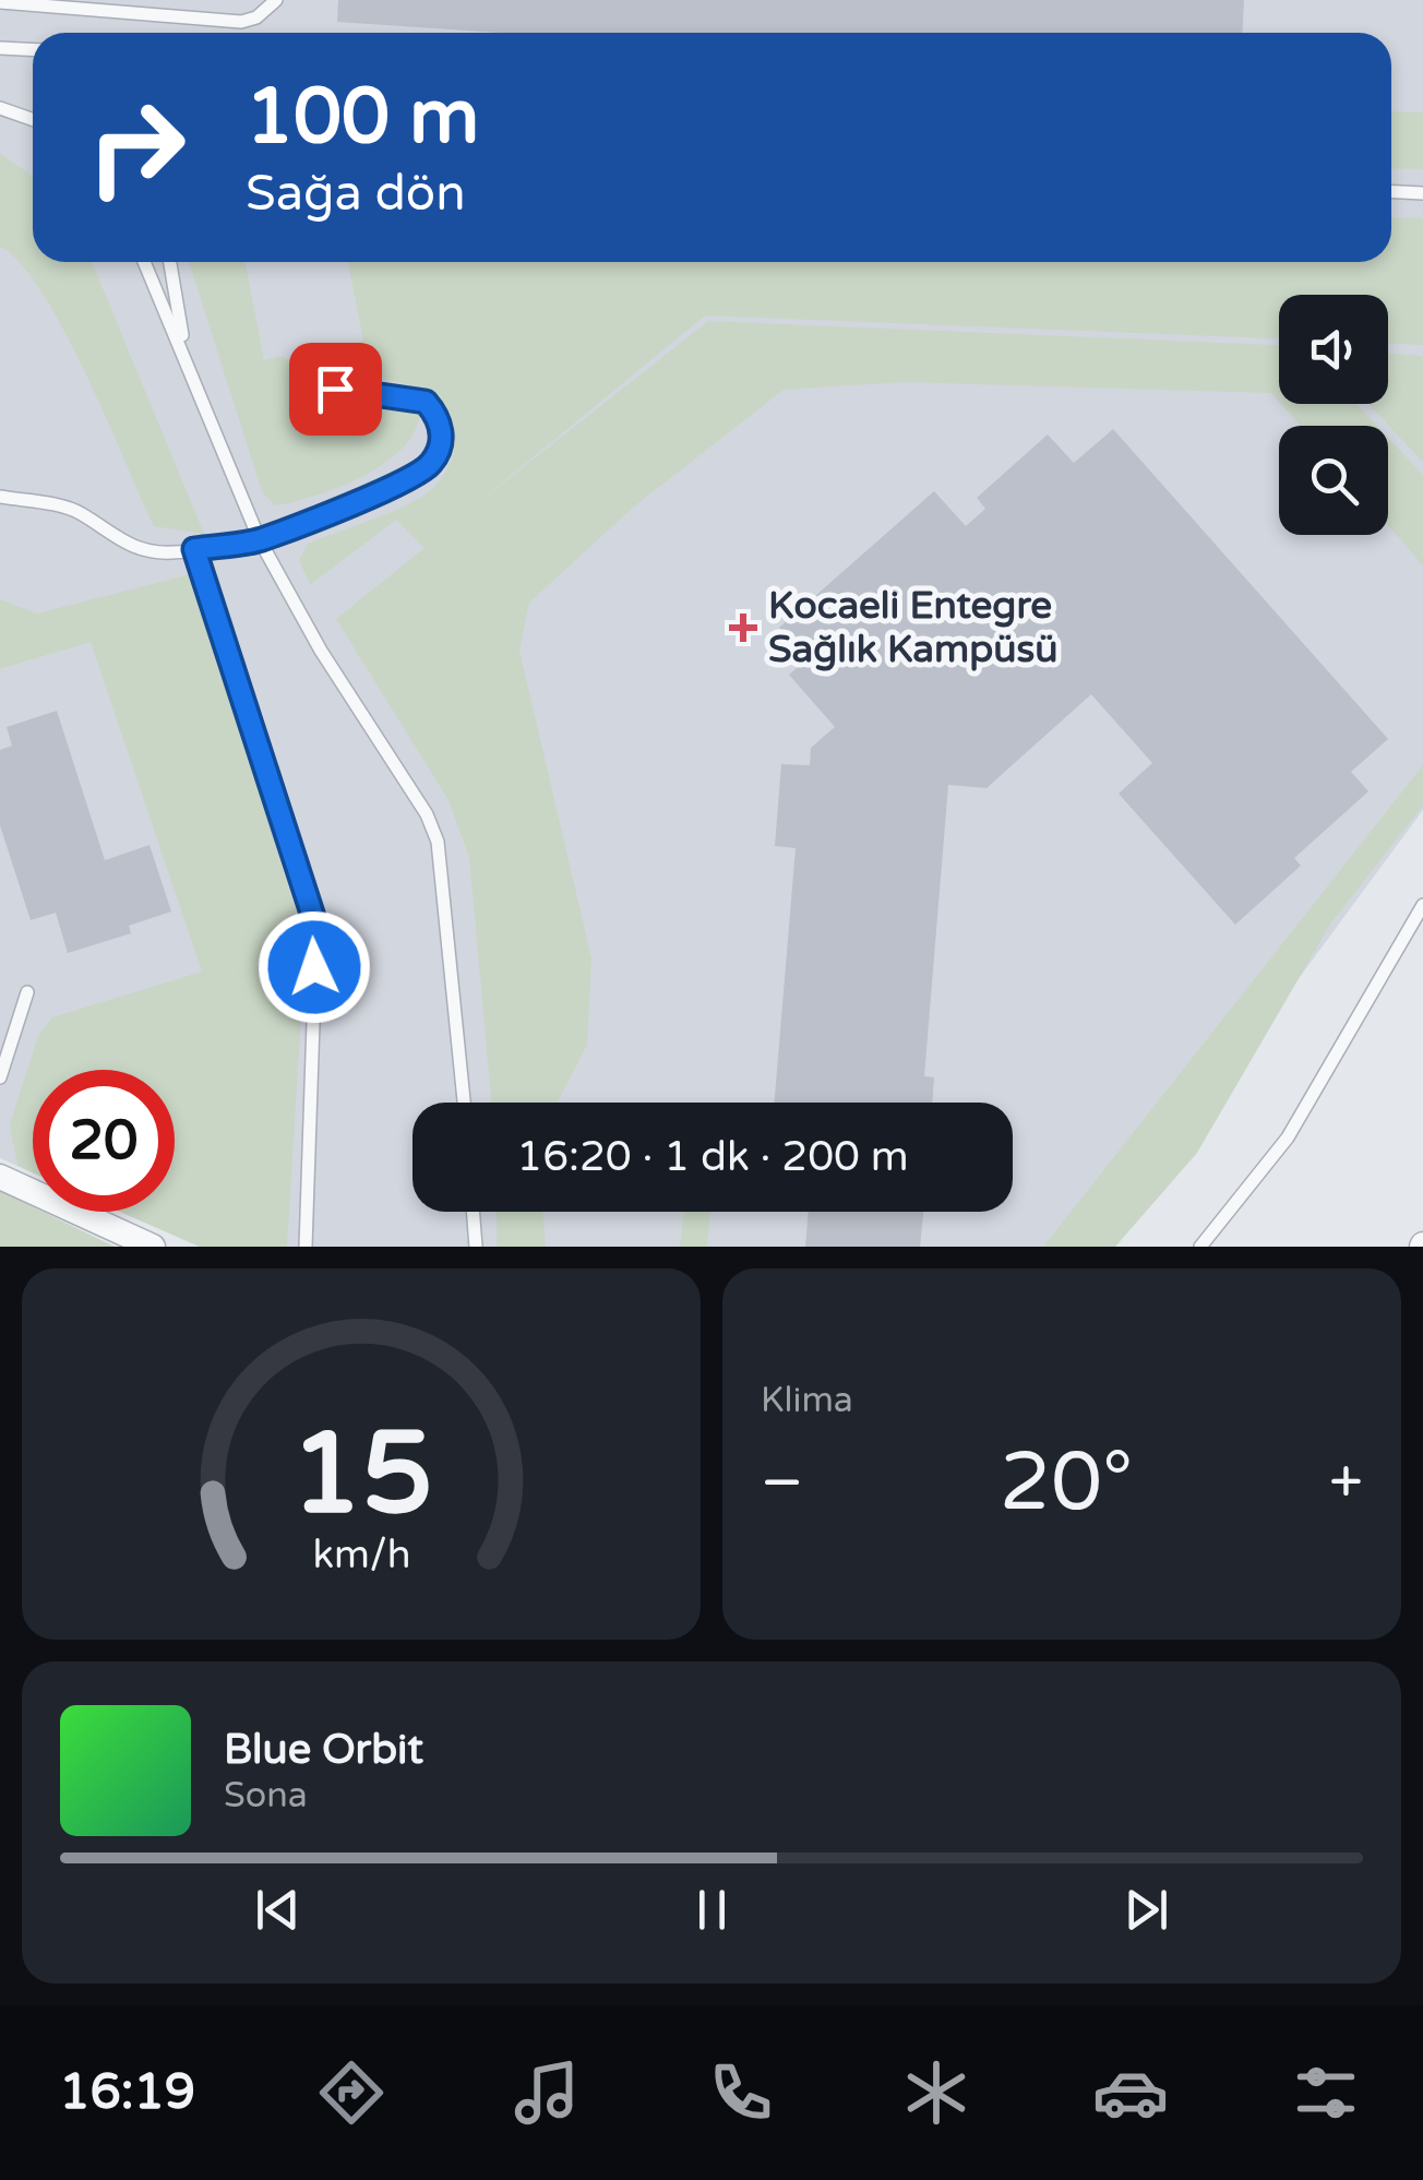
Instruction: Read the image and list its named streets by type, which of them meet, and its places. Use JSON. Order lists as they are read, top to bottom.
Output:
{
  "places": {
    "health": ["Kocaeli Entegre Sağlık Kampüsü"]
  },
  "page": {
    "turn": ["100 m", "Sağa dön"],
    "limit": "20",
    "trip": "16:20 · 1 dk · 200 m",
    "tile": "Klima",
    "heat": ["−", "20°", "+"],
    "song": ["Blue Orbit", "Sona"],
    "tabs": "16:19",
    "gauge": ["15", "km/h"]
  }
}
